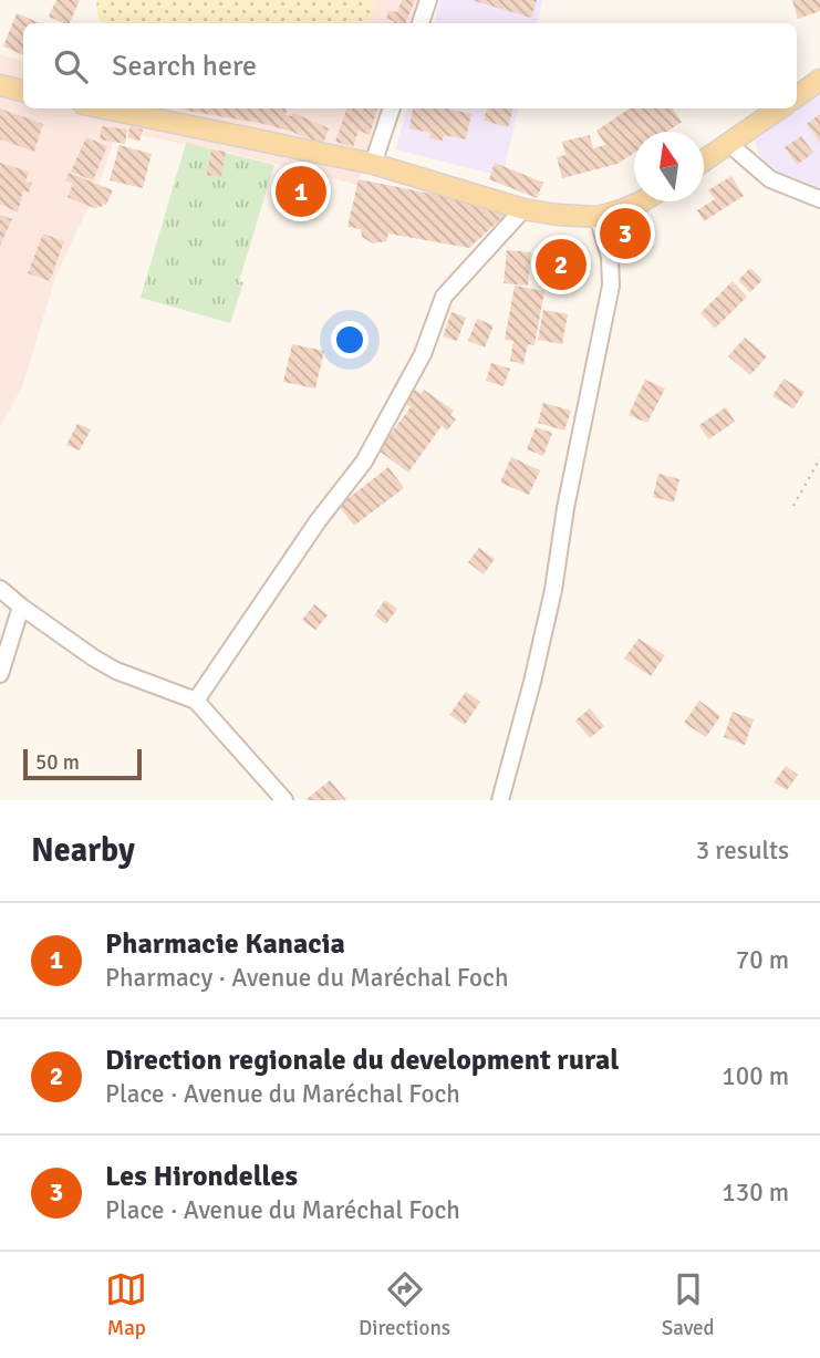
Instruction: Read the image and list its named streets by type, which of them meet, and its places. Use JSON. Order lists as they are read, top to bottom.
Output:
{
  "scale_bar": "50 m",
  "north": "top",
  "page": {
    "search": "Search here",
    "pins": ["1", "3", "2"],
    "scale": "50 m",
    "heading": ["Nearby", "3 results"],
    "list": [
      {
        "mark": "1",
        "name": "Pharmacie Kanacia",
        "note": "Pharmacy · Avenue du Maréchal Foch",
        "value": "70 m"
      },
      {
        "mark": "2",
        "name": "Direction regionale du development rural",
        "note": "Place · Avenue du Maréchal Foch",
        "value": "100 m"
      },
      {
        "mark": "3",
        "name": "Les Hirondelles",
        "note": "Place · Avenue du Maréchal Foch",
        "value": "130 m"
      }
    ],
    "nav": ["Map", "Directions", "Saved"]
  }
}
